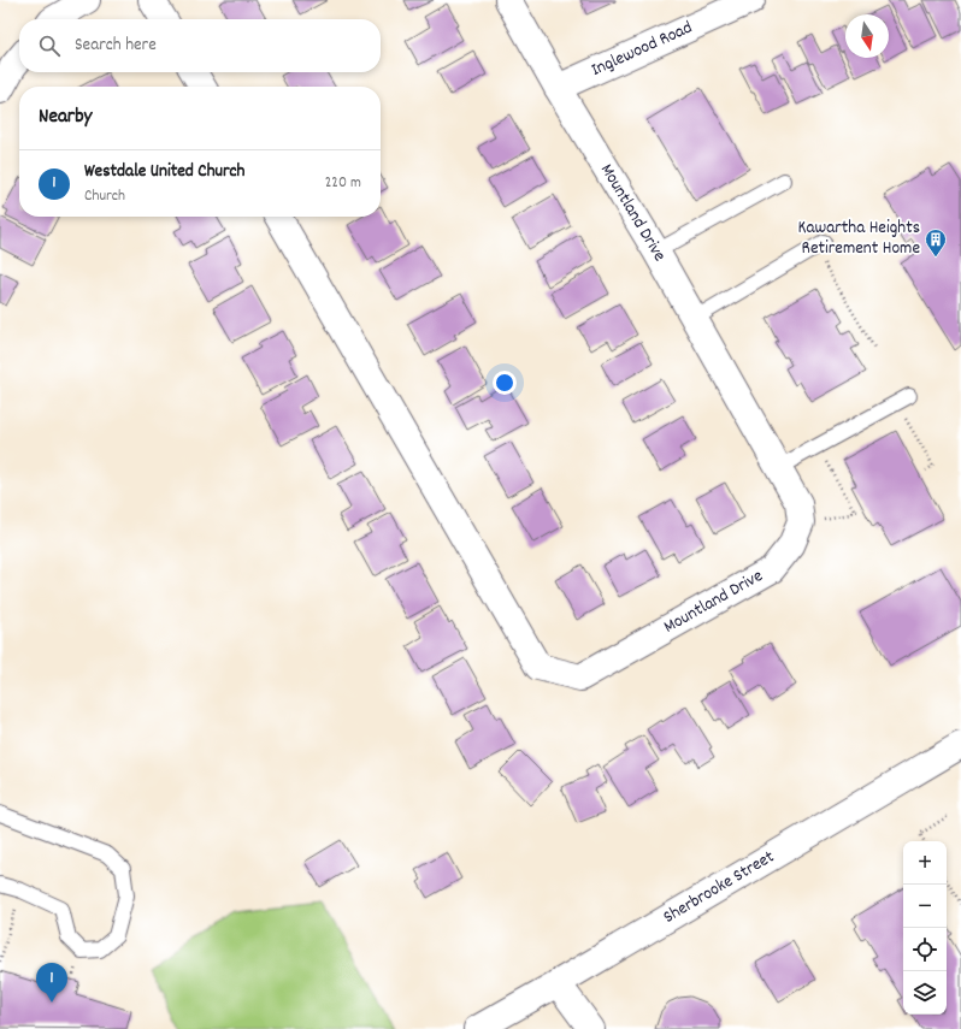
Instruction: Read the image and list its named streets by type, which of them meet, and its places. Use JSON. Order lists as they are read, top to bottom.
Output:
{
  "streets": {
    "street": ["Inglewood Road", "Mountland Drive", "Sherbrooke Street"]
  },
  "crossings": [
    ["Inglewood Road", "Mountland Drive"]
  ],
  "places": {
    "building": ["Kawartha Heights Retirement Home"]
  },
  "north": "bottom",
  "page": {
    "search": "Search here",
    "heading": "Nearby",
    "list": [
      {
        "mark": "1",
        "name": "Westdale United Church",
        "note": "Church",
        "value": "220 m"
      }
    ],
    "map_buttons": ["+", "−"],
    "pins": "1"
  }
}
